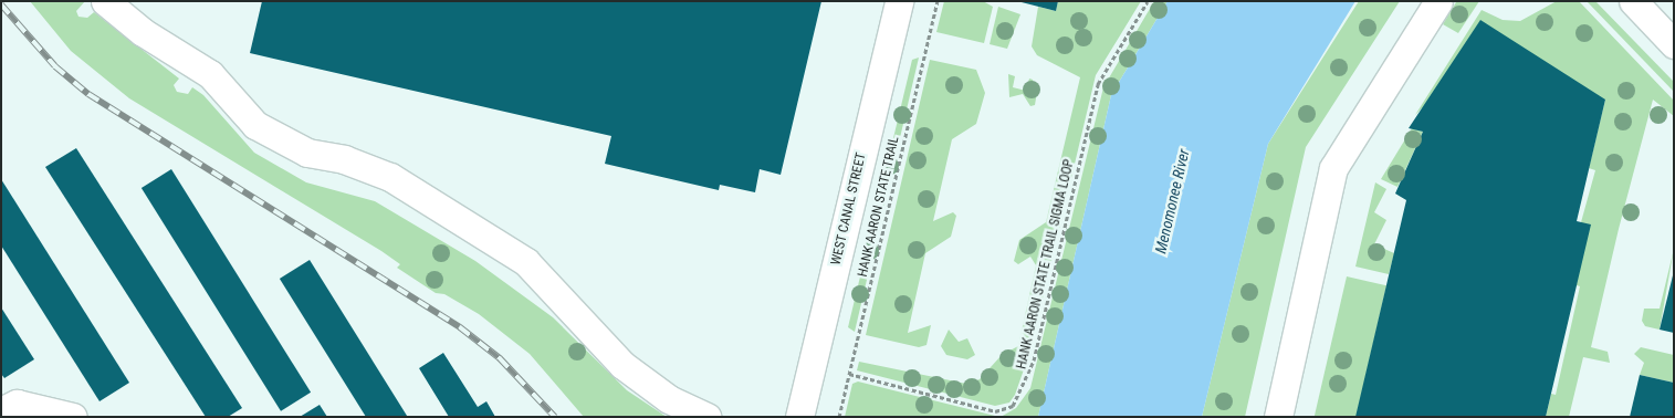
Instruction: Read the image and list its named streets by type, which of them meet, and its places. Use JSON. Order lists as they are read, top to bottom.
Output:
{
  "streets": {
    "street": ["WEST CANAL STREET"],
    "path": ["HANK AARON STATE TRAIL", "HANK AARON STATE TRAIL SIGMA LOOP"]
  },
  "crossings": [
    ["HANK AARON STATE TRAIL", "HANK AARON STATE TRAIL SIGMA LOOP"]
  ],
  "water": ["Menomonee River"]
}
